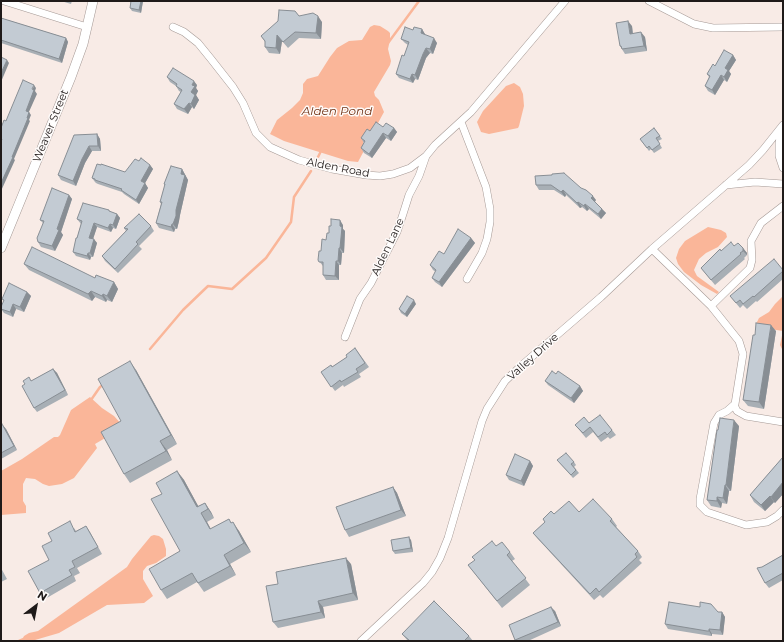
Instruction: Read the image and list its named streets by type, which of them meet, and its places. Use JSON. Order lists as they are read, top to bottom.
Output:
{
  "streets": {
    "street": [
      "Weaver Street",
      "Alden Road",
      "Alden Lane",
      "Valley Drive"
    ]
  },
  "crossings": [
    ["Alden Road", "Alden Lane"]
  ],
  "water": ["Alden Pond"],
  "north": "top right"
}
